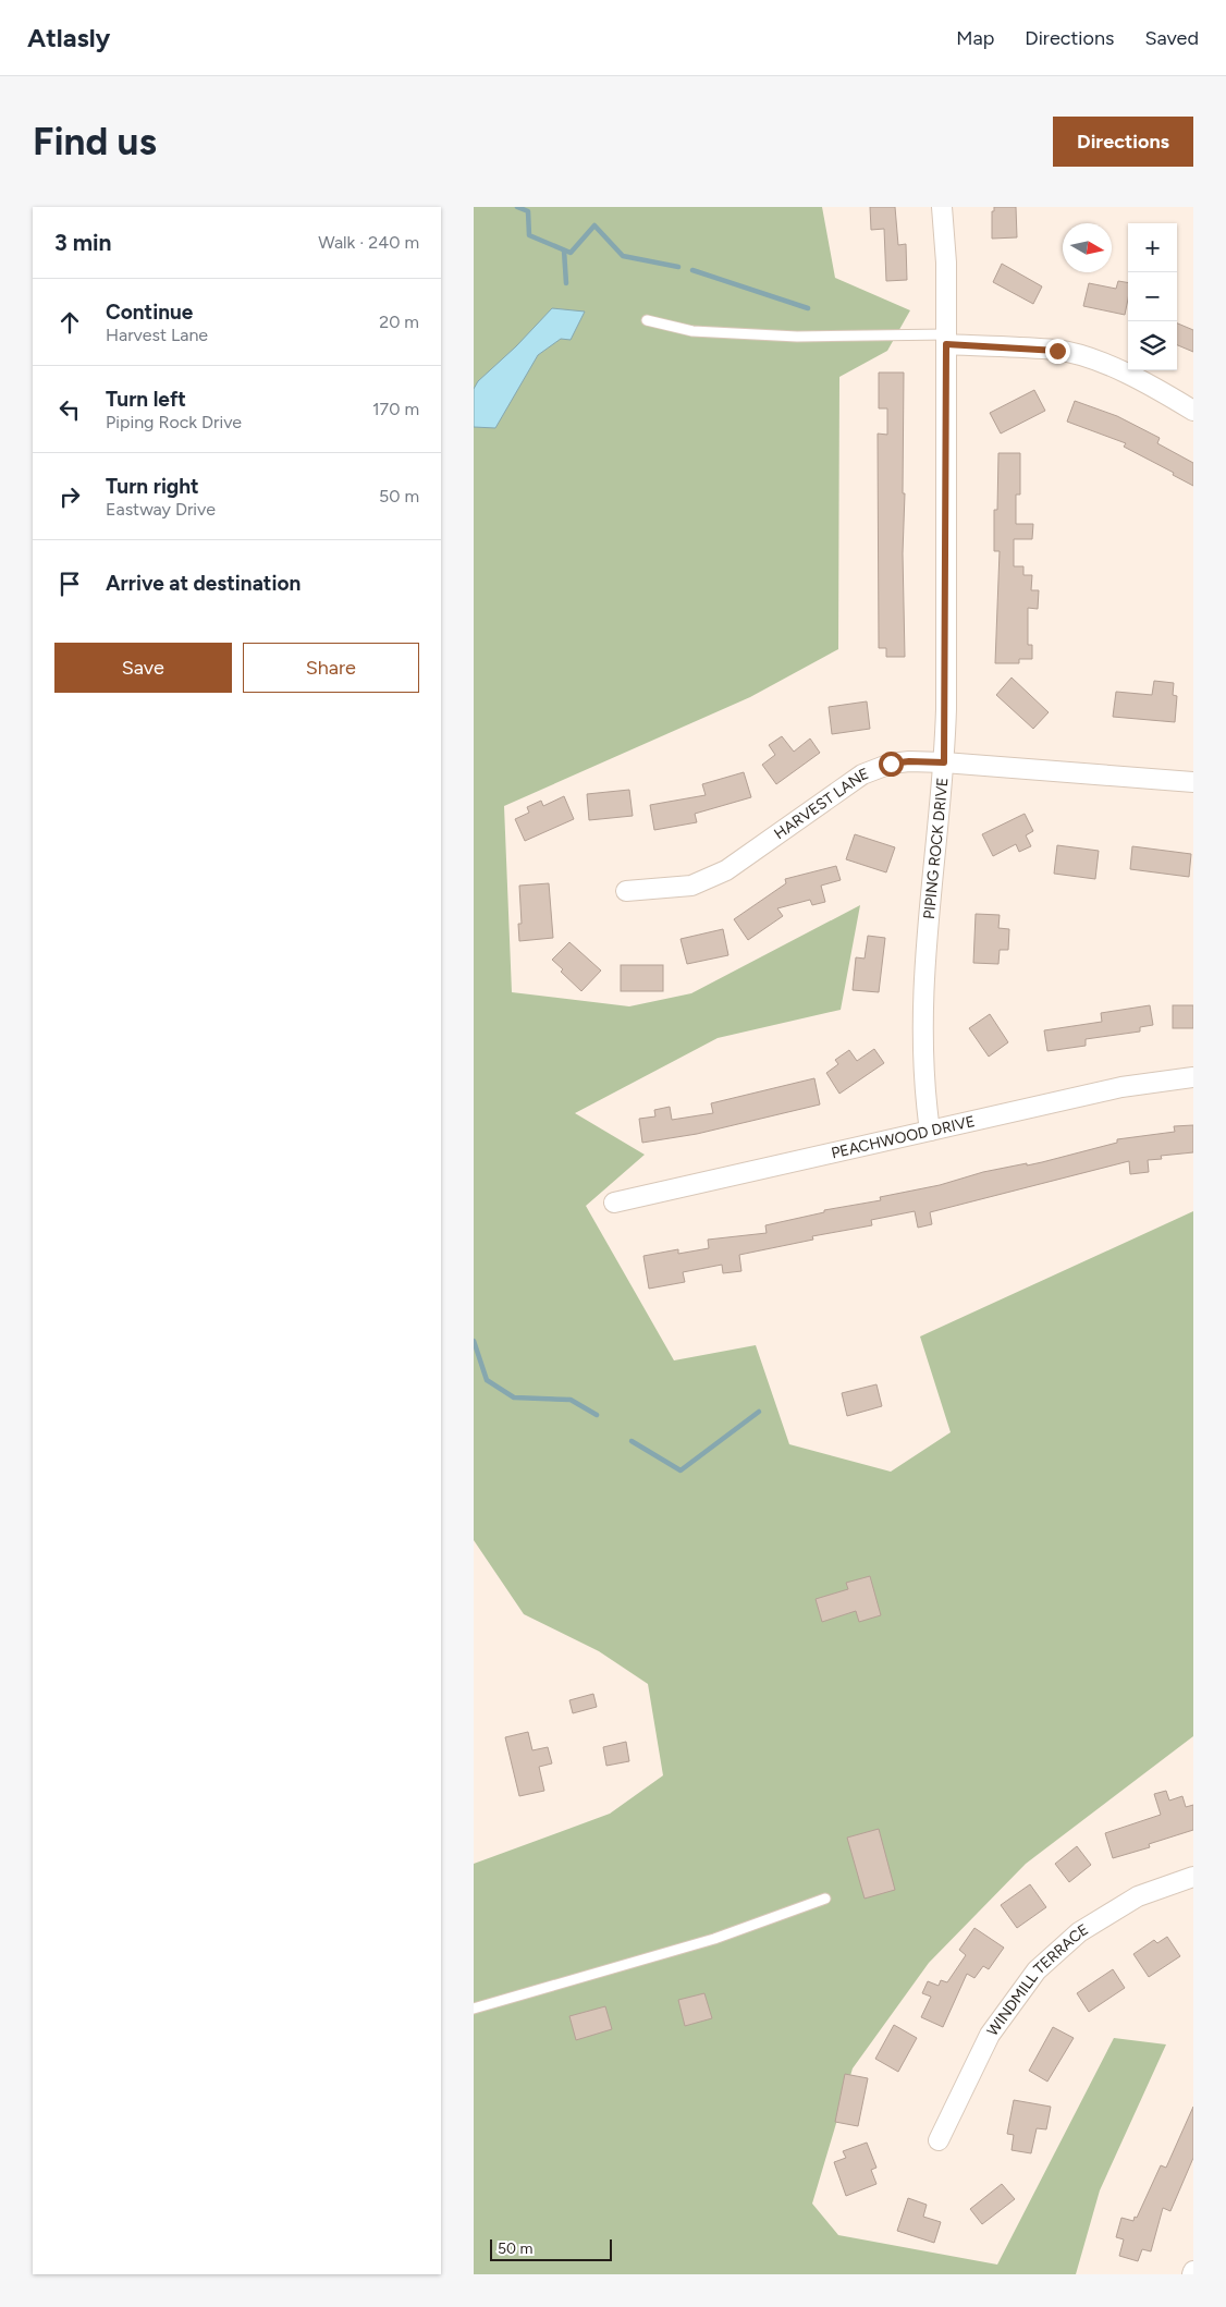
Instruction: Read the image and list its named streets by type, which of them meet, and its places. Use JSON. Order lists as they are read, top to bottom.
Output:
{
  "streets": {
    "street": [
      "HARVEST LANE",
      "PIPING ROCK DRIVE",
      "PEACHWOOD DRIVE",
      "WINDMILL TERRACE"
    ]
  },
  "crossings": [
    ["HARVEST LANE", "PIPING ROCK DRIVE"],
    ["PIPING ROCK DRIVE", "PEACHWOOD DRIVE"]
  ],
  "scale_bar": "50 m",
  "north": "right",
  "page": {
    "header": "Atlasly",
    "nav": ["Map", "Directions", "Saved"],
    "buttons": [
      "Directions",
      ["Save", "Share"]
    ],
    "title": "Find us",
    "heading": ["3 min", "Walk · 240 m"],
    "map_buttons": ["+", "−"],
    "list": [
      ["Continue", "Harvest Lane", "20 m"],
      ["Turn left", "Piping Rock Drive", "170 m"],
      ["Turn right", "Eastway Drive", "50 m"],
      "Arrive at destination"
    ],
    "scale": "50 m"
  }
}
